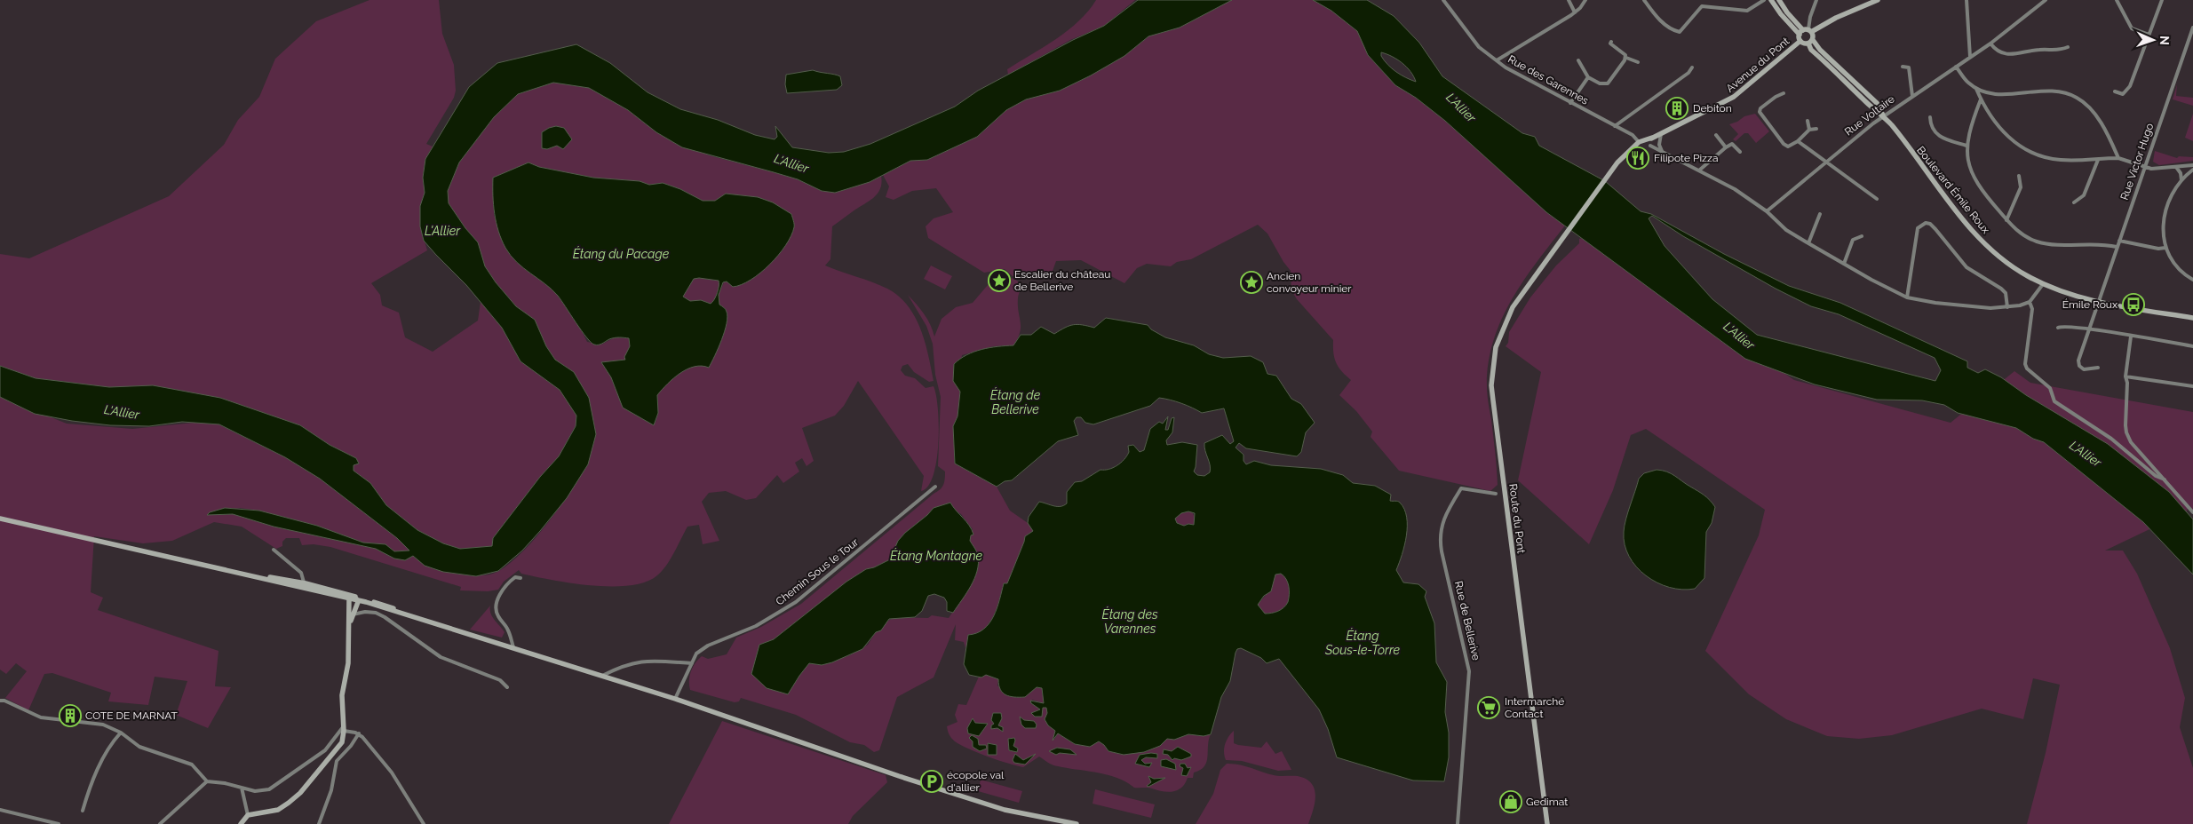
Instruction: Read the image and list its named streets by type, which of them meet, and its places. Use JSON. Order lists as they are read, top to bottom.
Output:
{
  "streets": {
    "street": [
      "Avenue du Pont",
      "Rue des Garennes",
      "Rue Voltaire",
      "Rue Victor Hugo",
      "Boulevard Émile Roux",
      "Route du Pont",
      "Chemin Sous le Tour",
      "Rue de Bellerive"
    ]
  },
  "crossings": [
    ["Avenue du Pont", "Rue des Garennes"],
    ["Avenue du Pont", "Route du Pont"],
    ["Rue Voltaire", "Boulevard Émile Roux"],
    ["Rue Victor Hugo", "Boulevard Émile Roux"]
  ],
  "water": [
    "L'Allier",
    "Étang du Pacage",
    "Étang de Bellerive",
    "Étang Montagne",
    "Étang des Varennes",
    "Étang Sous-le-Torre"
  ],
  "places": {
    "building": ["Debiton", "COTE DE MARNAT"],
    "restaurant": ["Filipote Pizza"],
    "place": ["Escalier du château de Bellerive", "Ancien convoyeur minier"],
    "bus stop": ["Émile Roux"],
    "supermarket": ["Intermarché Contact"],
    "parking": ["écopole val d'allier"],
    "shop": ["Gedimat"]
  },
  "north": "right"
}
